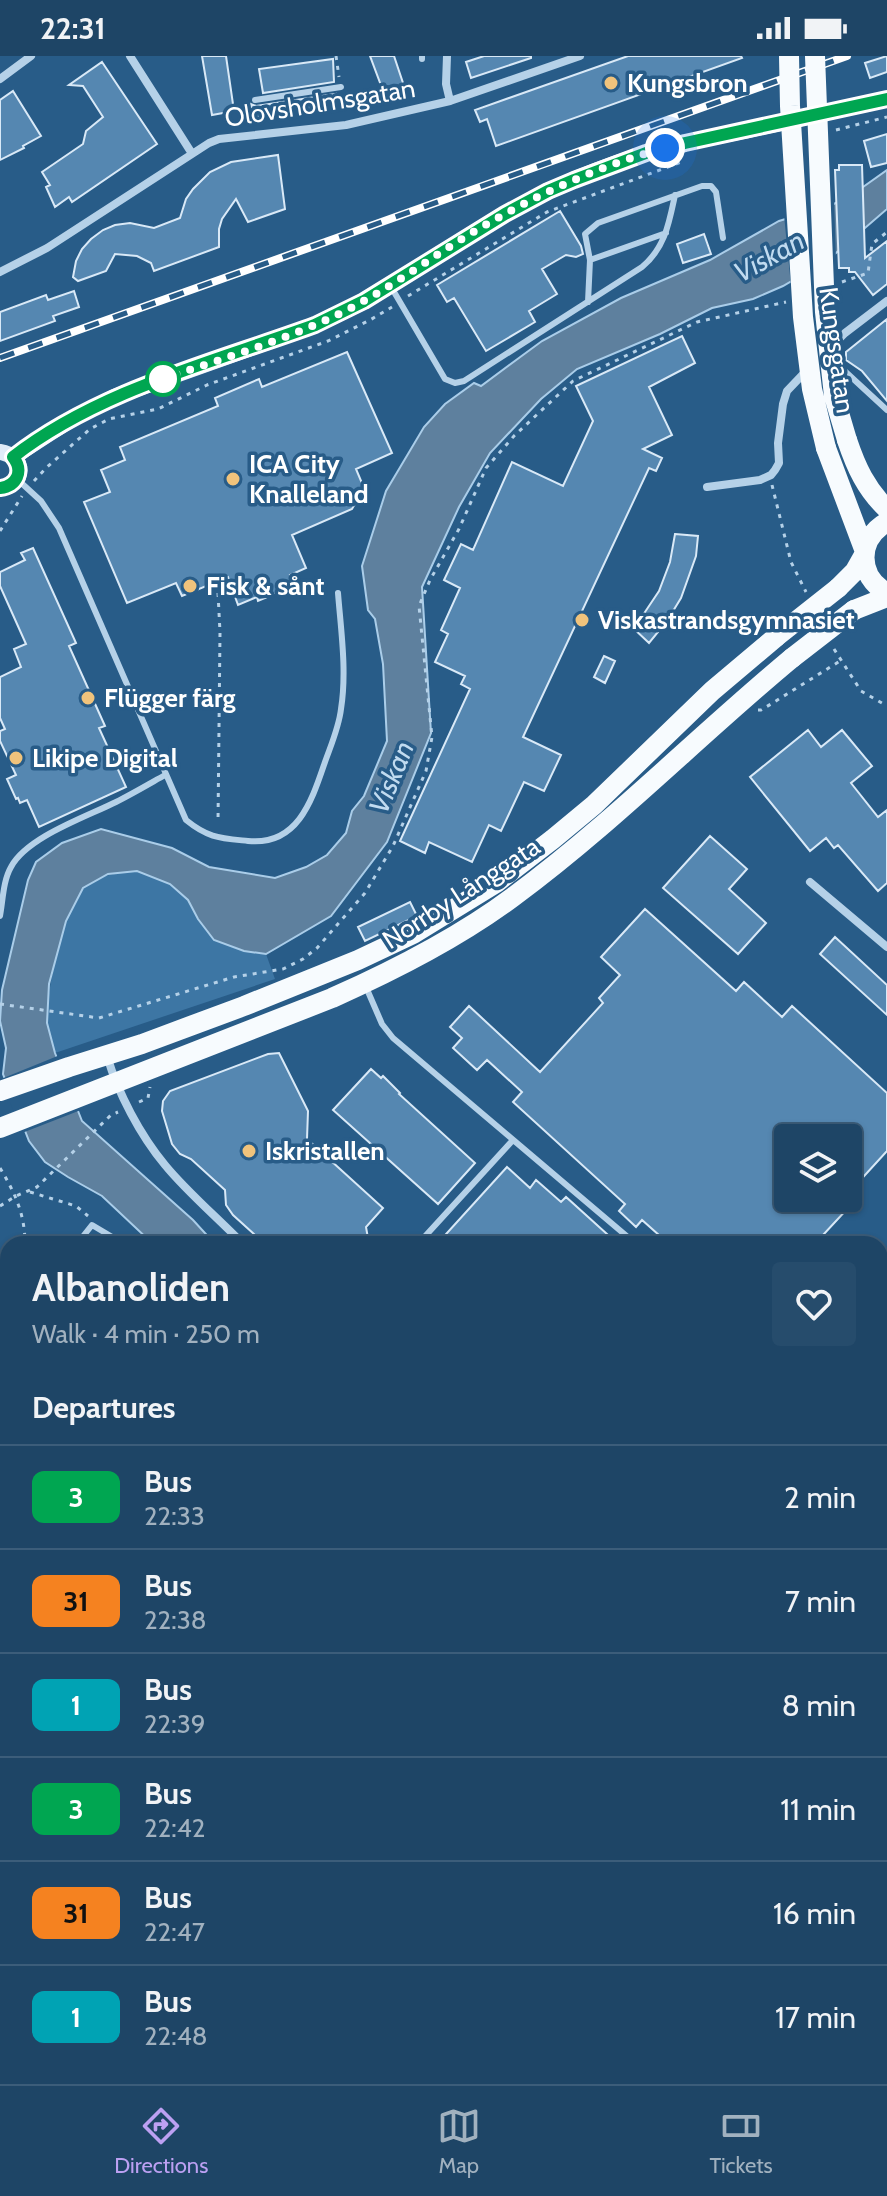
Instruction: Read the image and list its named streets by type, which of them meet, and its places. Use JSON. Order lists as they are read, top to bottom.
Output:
{
  "streets": {
    "main road": ["Kungsgatan", "Norrby Långgata"],
    "street": ["Olovsholmsgatan"]
  },
  "crossings": [
    ["Kungsgatan", "Norrby Långgata"]
  ],
  "water": ["Viskan"],
  "places": [
    "Kungsbron",
    "ICA City Knalleland",
    "Fisk & sånt",
    "Viskastrandsgymnasiet",
    "Flügger färg",
    "Likipe Digital",
    "Iskristallen"
  ],
  "lines": ["bus line 3"],
  "page": {
    "status": "22:31",
    "heading": [
      ["Albanoliden", "Walk · 4 min · 250 m"],
      "Departures"
    ],
    "list": [
      {
        "mark": "3",
        "name": "Bus",
        "note": "22:33",
        "value": "2 min"
      },
      {
        "mark": "31",
        "name": "Bus",
        "note": "22:38",
        "value": "7 min"
      },
      {
        "mark": "1",
        "name": "Bus",
        "note": "22:39",
        "value": "8 min"
      },
      {
        "mark": "3",
        "name": "Bus",
        "note": "22:42",
        "value": "11 min"
      },
      {
        "mark": "31",
        "name": "Bus",
        "note": "22:47",
        "value": "16 min"
      },
      {
        "mark": "1",
        "name": "Bus",
        "note": "22:48",
        "value": "17 min"
      }
    ],
    "tabs": ["Directions", "Map", "Tickets"]
  }
}
